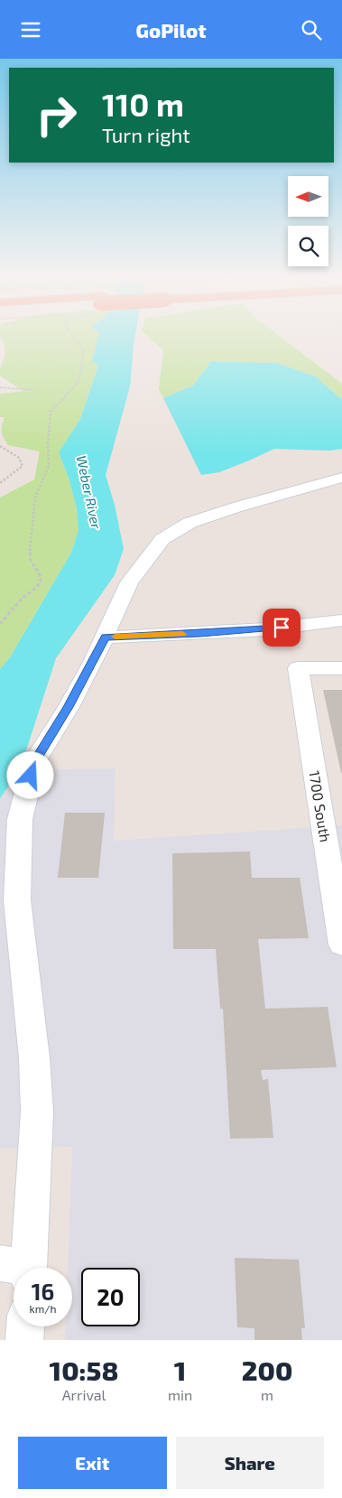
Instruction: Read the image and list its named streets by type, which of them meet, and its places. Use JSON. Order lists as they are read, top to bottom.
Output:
{
  "streets": {
    "street": ["1700 South"]
  },
  "water": ["Weber River"],
  "north": "left",
  "page": {
    "header": "GoPilot",
    "turn": ["110 m", "Turn right"],
    "speed": "16 km/h",
    "limit": "20",
    "eta": [
      "10:58",
      "Arrival",
      "1",
      "min",
      "200",
      "m"
    ],
    "buttons": ["Exit", "Share"]
  }
}
